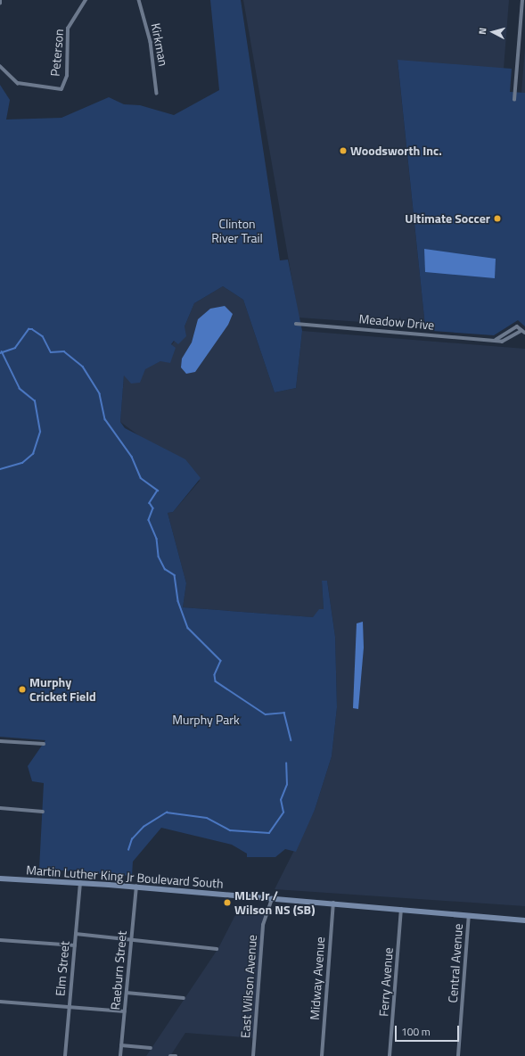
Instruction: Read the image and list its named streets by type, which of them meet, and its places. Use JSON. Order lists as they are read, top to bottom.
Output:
{
  "streets": {
    "main road": ["Martin Luther King Jr Boulevard South"],
    "street": [
      "Kirkman",
      "Peterson",
      "Meadow Drive",
      "Central Avenue",
      "Elm Street",
      "Raeburn Street",
      "Midway Avenue",
      "Ferry Avenue",
      "East Wilson Avenue"
    ]
  },
  "crossings": [
    ["Martin Luther King Jr Boulevard South", "Central Avenue"],
    ["Martin Luther King Jr Boulevard South", "Elm Street"],
    ["Martin Luther King Jr Boulevard South", "Raeburn Street"],
    ["Martin Luther King Jr Boulevard South", "Midway Avenue"],
    ["Martin Luther King Jr Boulevard South", "Ferry Avenue"],
    ["Martin Luther King Jr Boulevard South", "East Wilson Avenue"]
  ],
  "parks": ["Clinton River Trail", "Murphy Park"],
  "places": [
    "Woodsworth Inc.",
    "Ultimate Soccer",
    "Murphy Cricket Field",
    "MLK Jr / Wilson NS (SB)"
  ],
  "scale_bar": "100 m",
  "north": "left"
}
